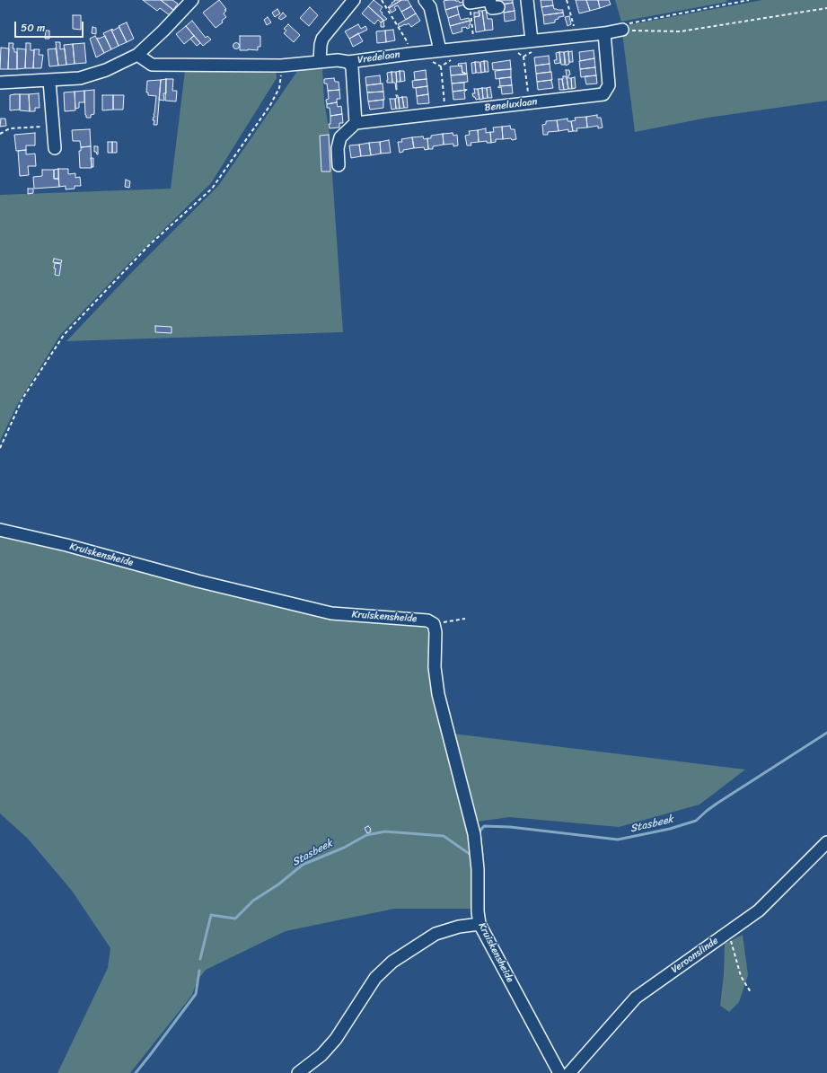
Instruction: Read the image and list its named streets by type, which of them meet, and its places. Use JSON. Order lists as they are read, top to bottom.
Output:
{
  "streets": {
    "street": [
      "Vredelaan",
      "Beneluxlaan",
      "Kruiskensheide",
      "Veroonslinde"
    ]
  },
  "crossings": [
    ["Vredelaan", "Beneluxlaan"]
  ],
  "water": ["Stasbeek"],
  "scale_bar": "50 m"
}
